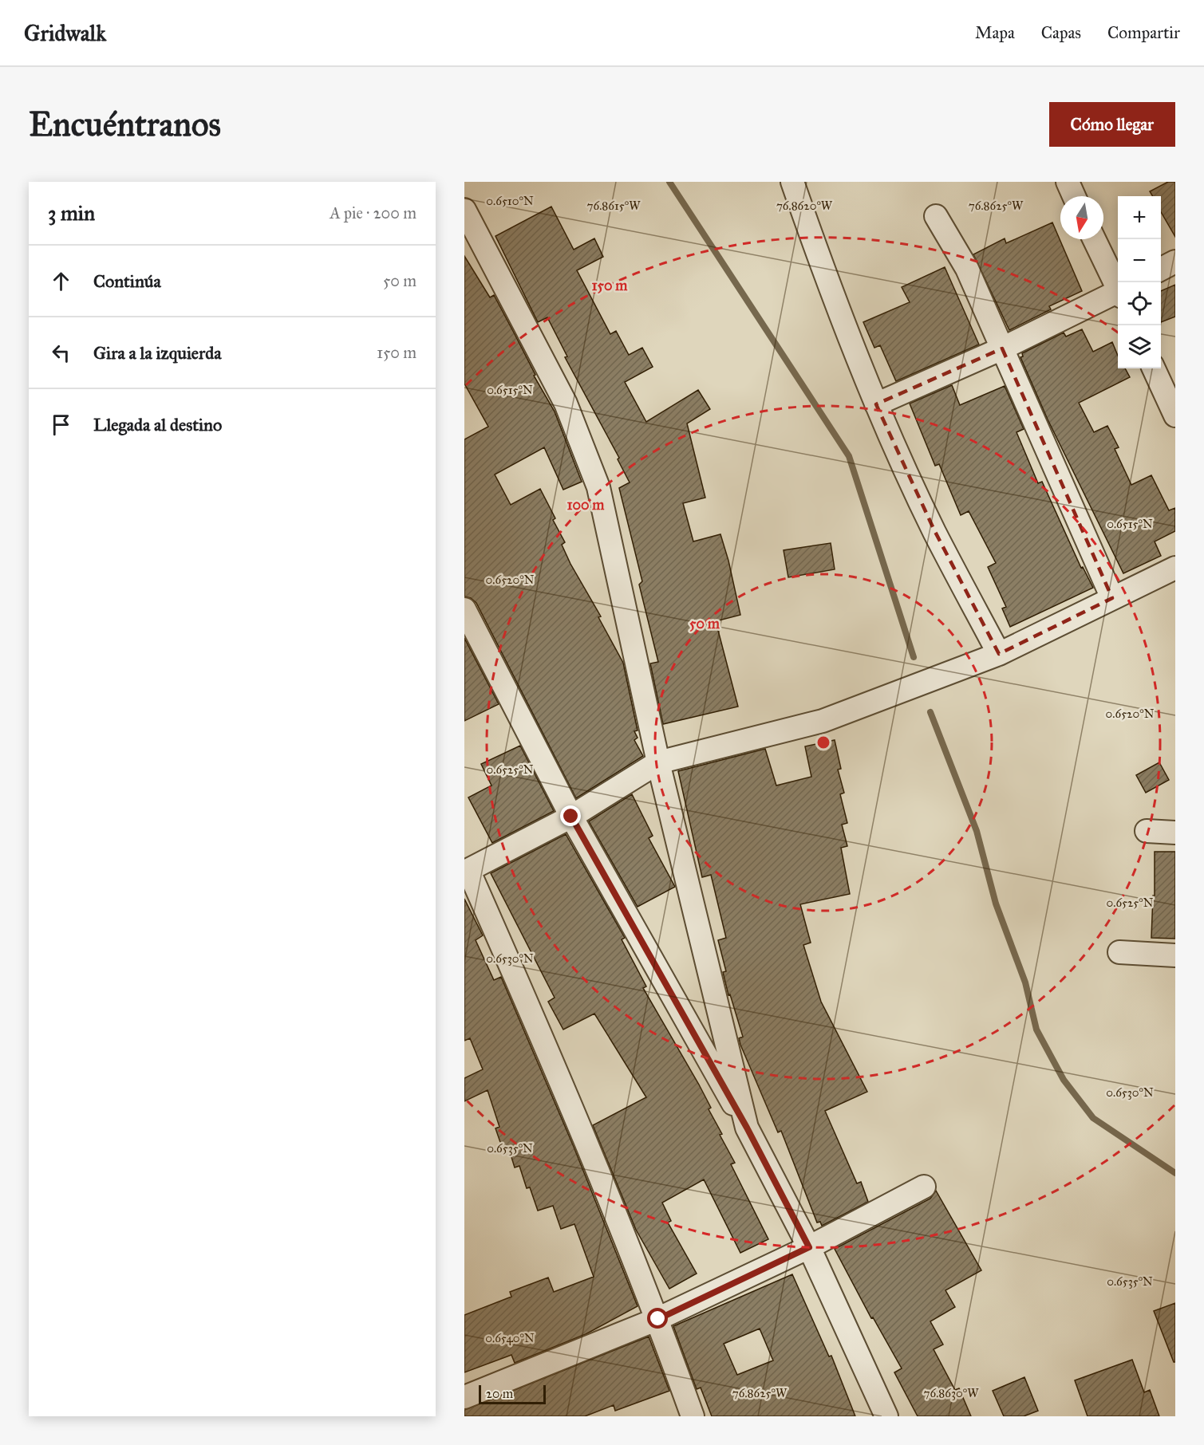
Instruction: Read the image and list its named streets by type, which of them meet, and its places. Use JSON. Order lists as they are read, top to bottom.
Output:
{
  "scale_bar": "20 m",
  "north": "bottom",
  "page": {
    "header": "Gridwalk",
    "nav": ["Mapa", "Capas", "Compartir"],
    "buttons": "Cómo llegar",
    "title": "Encuéntranos",
    "heading": ["3 min", "A pie · 200 m"],
    "map_buttons": ["+", "−"],
    "list": [
      ["Continúa", "50 m"],
      ["Gira a la izquierda", "150 m"],
      "Llegada al destino"
    ],
    "scale": "20 m"
  },
  "coordinates": [
    "0.6510°N",
    "76.8615°W",
    "76.8620°W",
    "76.8625°W",
    "0.6515°N",
    "0.6520°N",
    "0.6525°N",
    "0.6530°N",
    "0.6535°N",
    "0.6540°N",
    "76.8630°W"
  ],
  "rings": ["150 m", "100 m", "50 m"]
}
